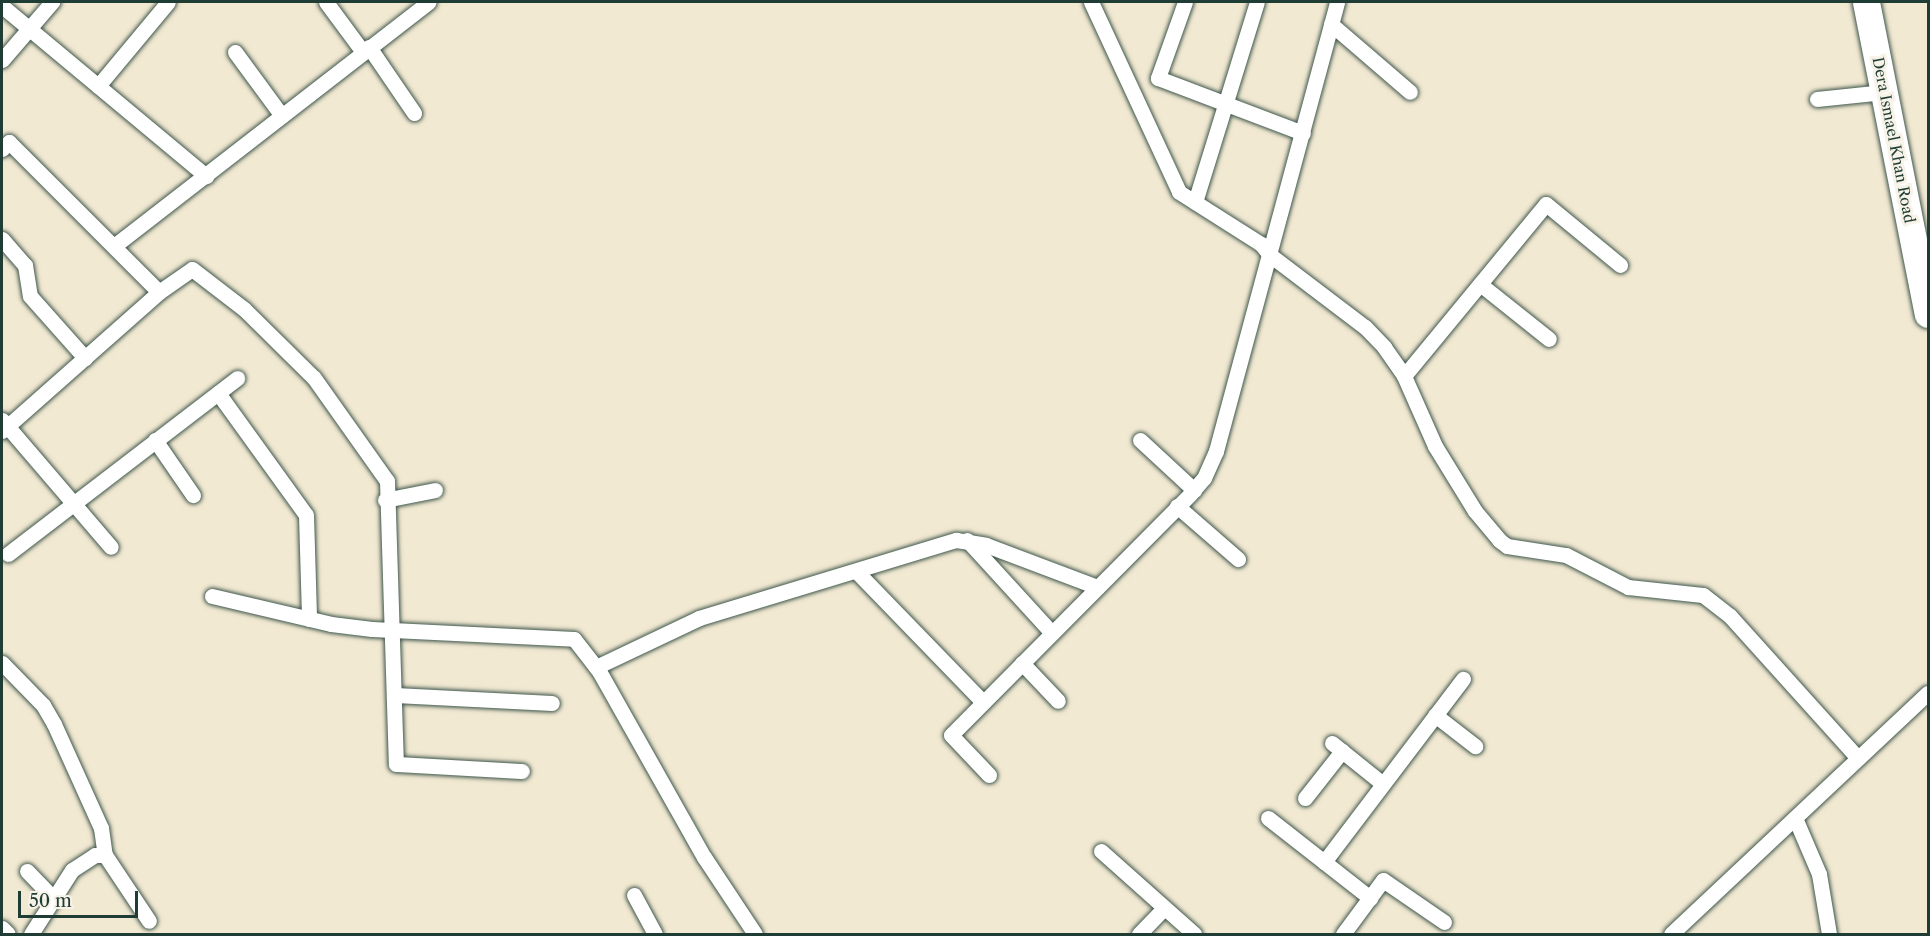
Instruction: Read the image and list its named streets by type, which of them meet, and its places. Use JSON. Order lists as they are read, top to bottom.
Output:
{
  "streets": {
    "highway": ["Dera Ismael Khan Road"]
  },
  "scale_bar": "50 m"
}
